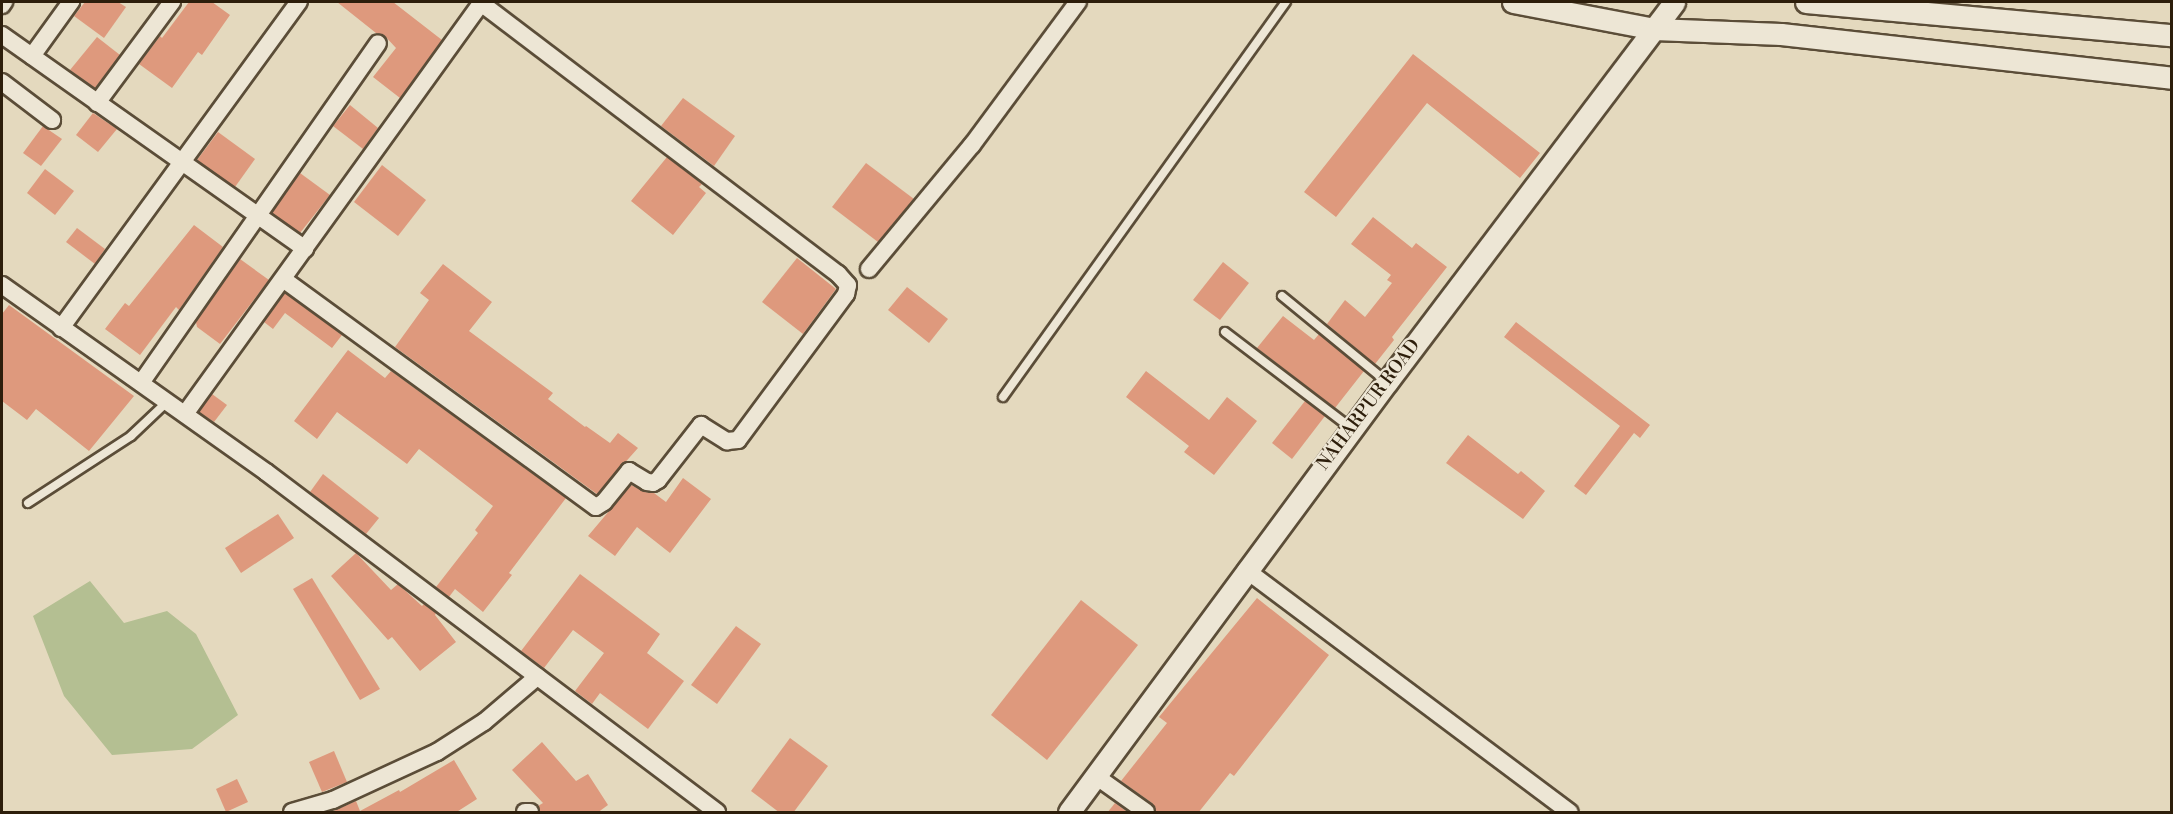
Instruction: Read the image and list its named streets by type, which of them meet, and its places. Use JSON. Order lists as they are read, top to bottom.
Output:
{
  "streets": {
    "street": ["NAHARPUR ROAD"]
  }
}
